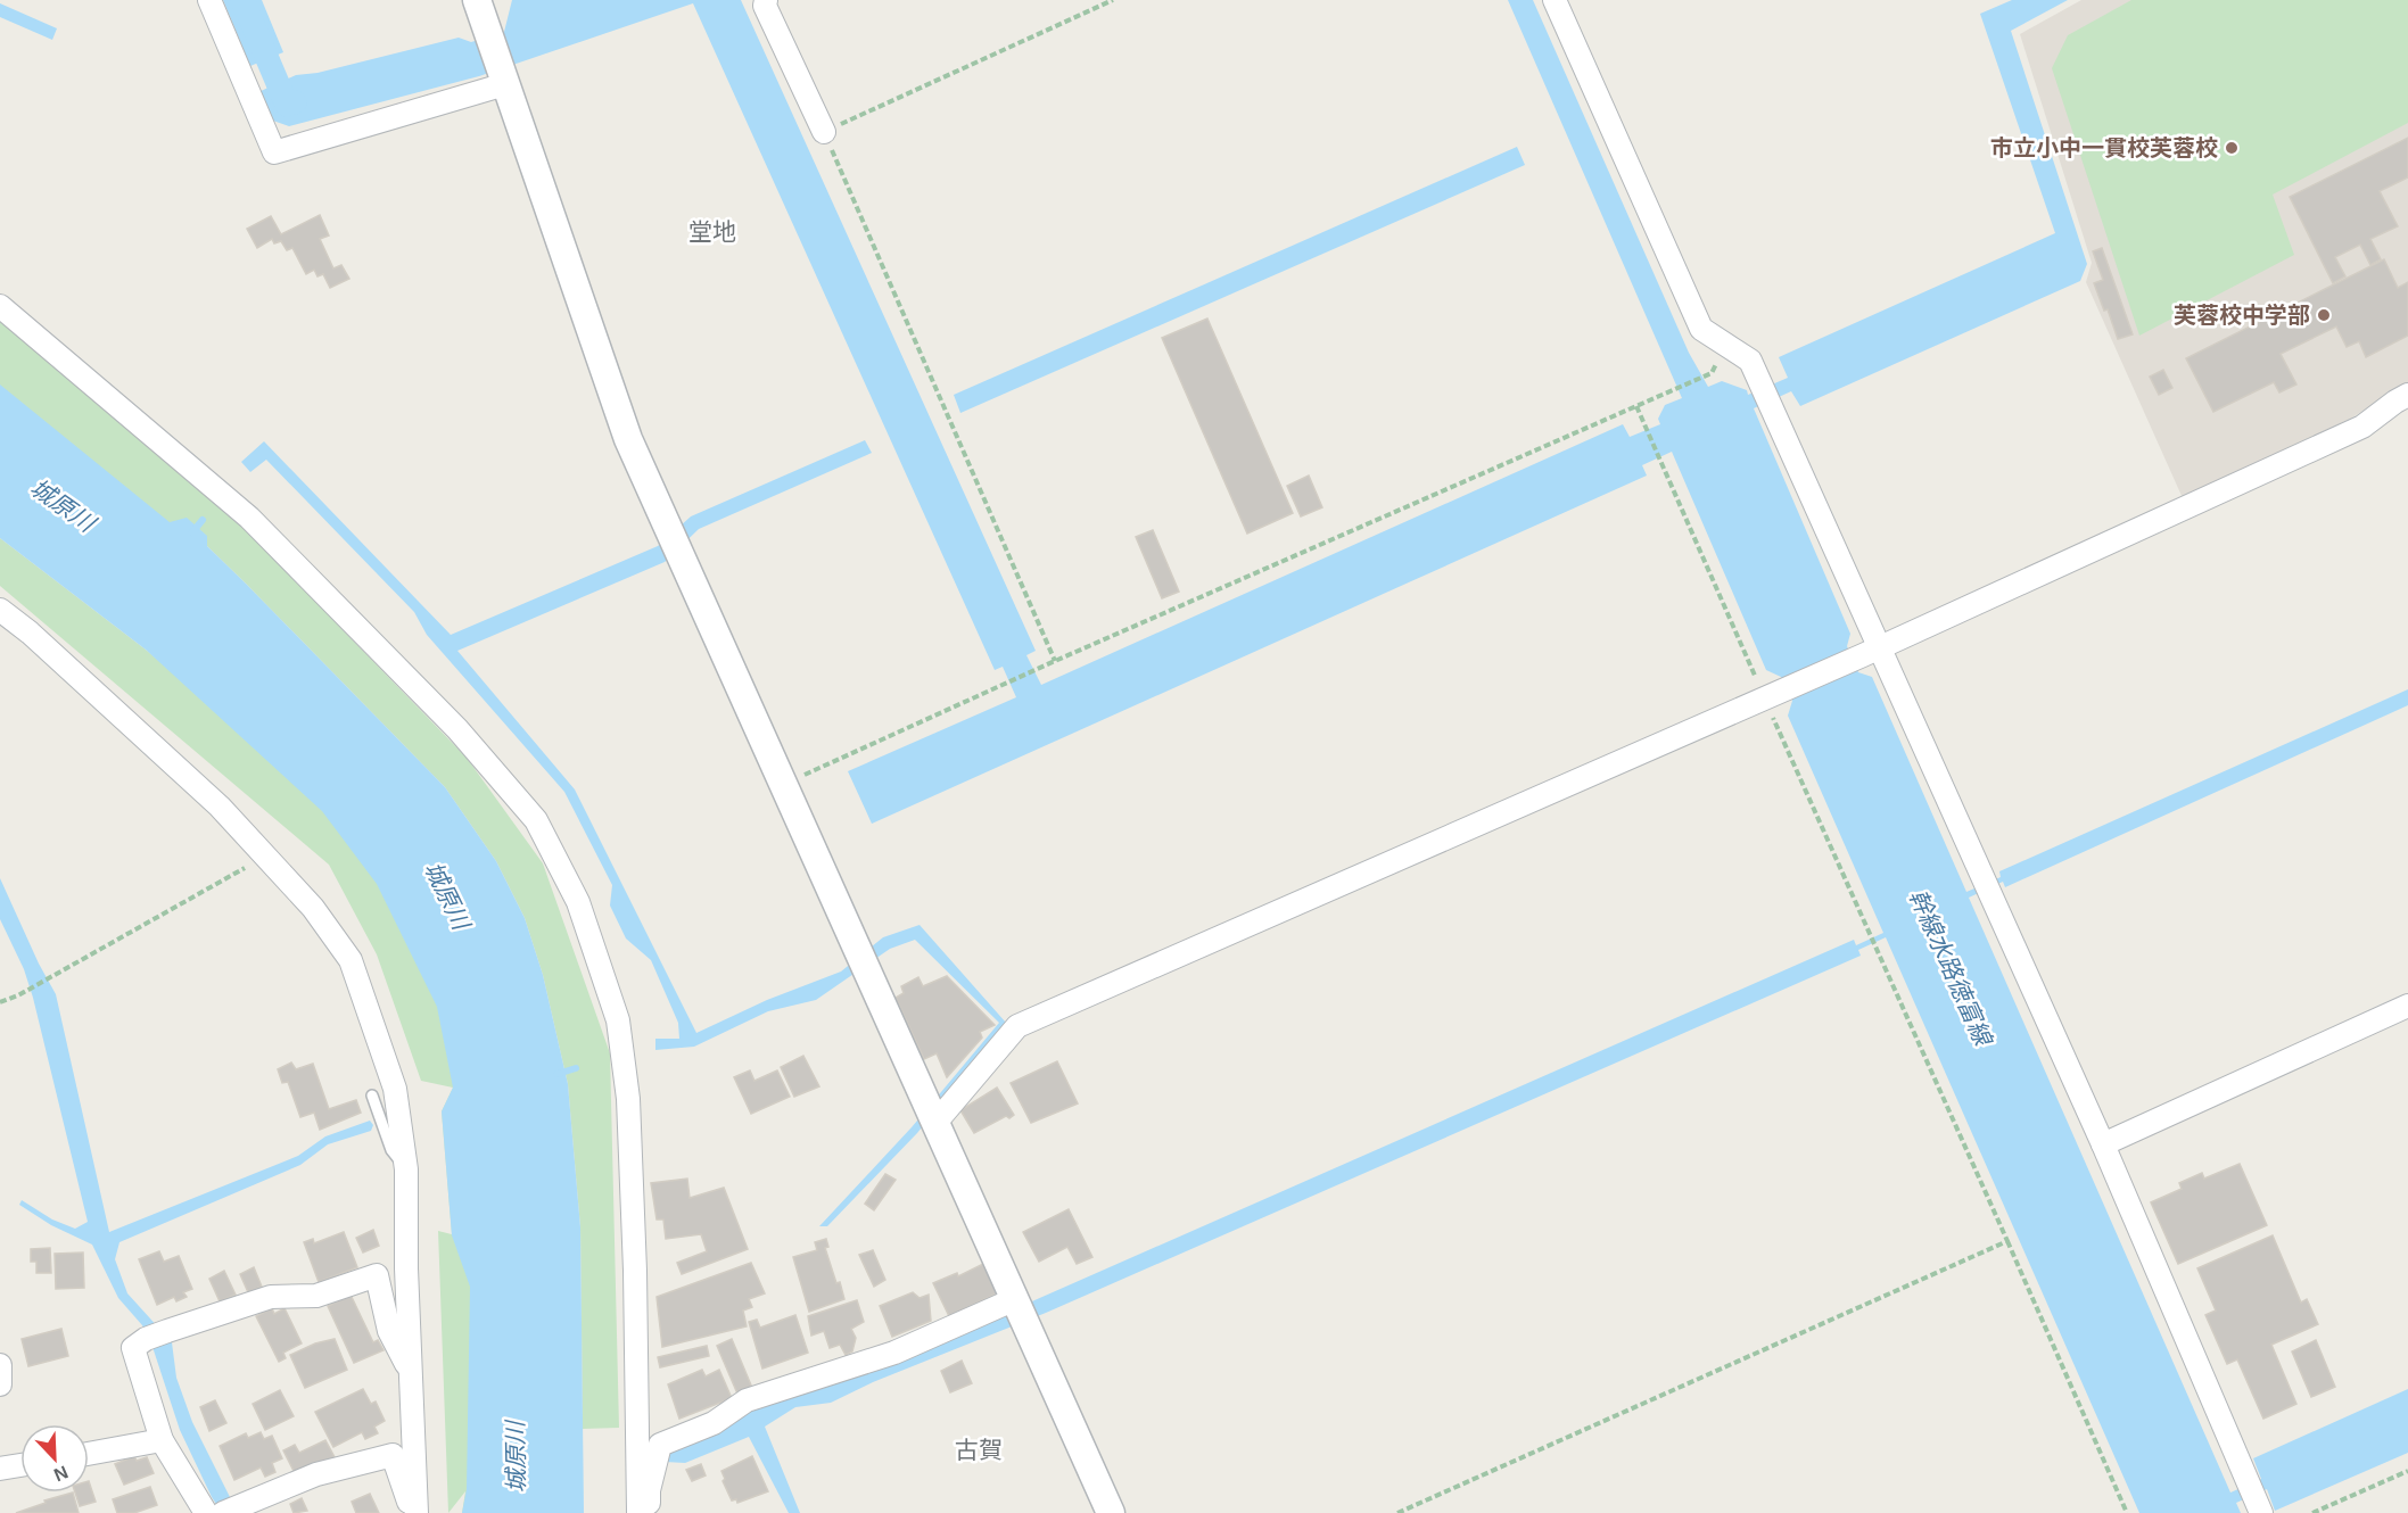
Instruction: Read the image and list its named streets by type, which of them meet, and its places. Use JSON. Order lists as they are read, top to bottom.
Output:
{
  "districts": ["堂地", "古賀"],
  "water": ["城原川", "幹線水路徳富線"],
  "places": ["市立小中一貫校芙蓉校", "芙蓉校中学部"],
  "north": "bottom right"
}
